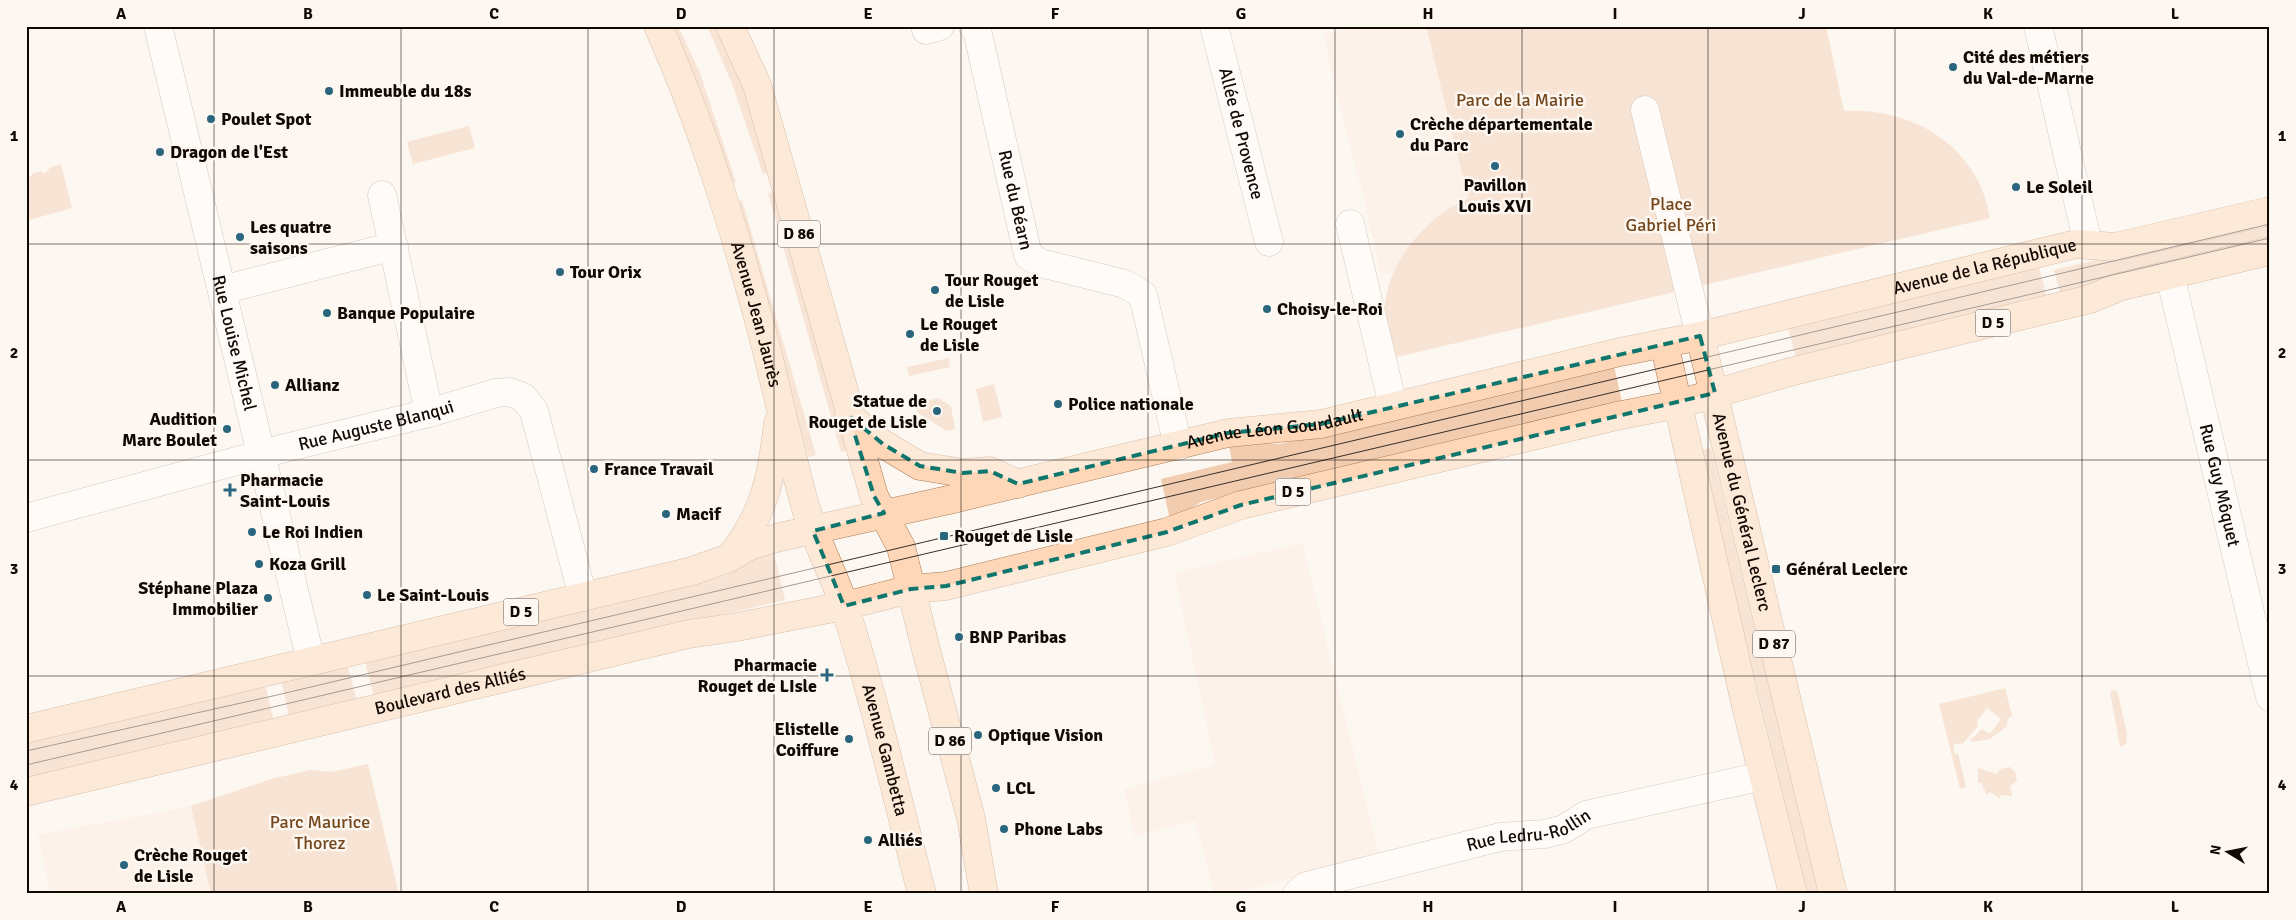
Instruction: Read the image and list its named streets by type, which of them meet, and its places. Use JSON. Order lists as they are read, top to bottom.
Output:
{
  "streets": {
    "main road": [
      "D 86",
      "Avenue de la République",
      "Avenue Jean Jaurès",
      "D 5",
      "Avenue Léon Gourdault",
      "Avenue du Général Leclerc",
      "D 87",
      "Boulevard des Alliés",
      "Avenue Gambetta"
    ],
    "street": [
      "Allée de Provence",
      "Rue du Béarn",
      "Rue Louise Michel",
      "Rue Auguste Blanqui",
      "Rue Guy Môquet",
      "Rue Ledru-Rollin"
    ]
  },
  "crossings": [
    ["Rue du Béarn", "Avenue Léon Gourdault"],
    ["D 86", "D 5"],
    ["D 86", "Avenue Léon Gourdault"],
    ["D 86", "Boulevard des Alliés"],
    ["Avenue de la République", "Avenue Léon Gourdault"],
    ["Avenue de la République", "Avenue du Général Leclerc"],
    ["Avenue Jean Jaurès", "D 5"],
    ["Avenue Jean Jaurès", "Avenue Léon Gourdault"],
    ["Avenue Jean Jaurès", "Boulevard des Alliés"],
    ["Avenue Jean Jaurès", "Avenue Gambetta"],
    ["D 5", "Rue Louise Michel"],
    ["D 5", "Rue Auguste Blanqui"],
    ["D 5", "Avenue Léon Gourdault"],
    ["D 5", "Rue Guy Môquet"],
    ["D 5", "Avenue du Général Leclerc"],
    ["D 5", "D 87"],
    ["D 5", "Boulevard des Alliés"],
    ["Rue Louise Michel", "Rue Auguste Blanqui"],
    ["Avenue Léon Gourdault", "Avenue du Général Leclerc"],
    ["Avenue Léon Gourdault", "D 87"],
    ["D 87", "Rue Ledru-Rollin"],
    ["Boulevard des Alliés", "Avenue Gambetta"]
  ],
  "parks": ["Parc de la Mairie", "Place Gabriel Péri", "Parc Maurice Thorez"],
  "places": {
    "other": [
      "Cité des métiers du Val-de-Marne",
      "Immeuble du 18s",
      "Poulet Spot",
      "Crèche départementale du Parc",
      "Dragon de l'Est",
      "Pavillon Louis XVI",
      "Le Soleil",
      "Les quatre saisons",
      "Tour Orix",
      "Tour Rouget de Lisle",
      "Choisy-le-Roi",
      "Banque Populaire",
      "Le Rouget de Lisle",
      "Allianz",
      "Police nationale",
      "Statue de Rouget de Lisle",
      "Audition Marc Boulet",
      "France Travail",
      "Macif",
      "Le Roi Indien",
      "Koza Grill",
      "Le Saint-Louis",
      "Stéphane Plaza Immobilier",
      "BNP Paribas",
      "Optique Vision",
      "Elistelle Coiffure",
      "LCL",
      "Phone Labs",
      "Alliés",
      "Crèche Rouget de Lisle"
    ],
    "health": ["Pharmacie Saint-Louis", "Pharmacie Rouget de LIsle"],
    "transit": ["Rouget de Lisle", "Général Leclerc"]
  },
  "north": "left",
  "grid": {
    "columns": [
      "A",
      "B",
      "C",
      "D",
      "E",
      "F",
      "G",
      "H",
      "I",
      "J",
      "K",
      "L"
    ],
    "rows": [
      "1",
      "2",
      "3",
      "4"
    ]
  }
}
